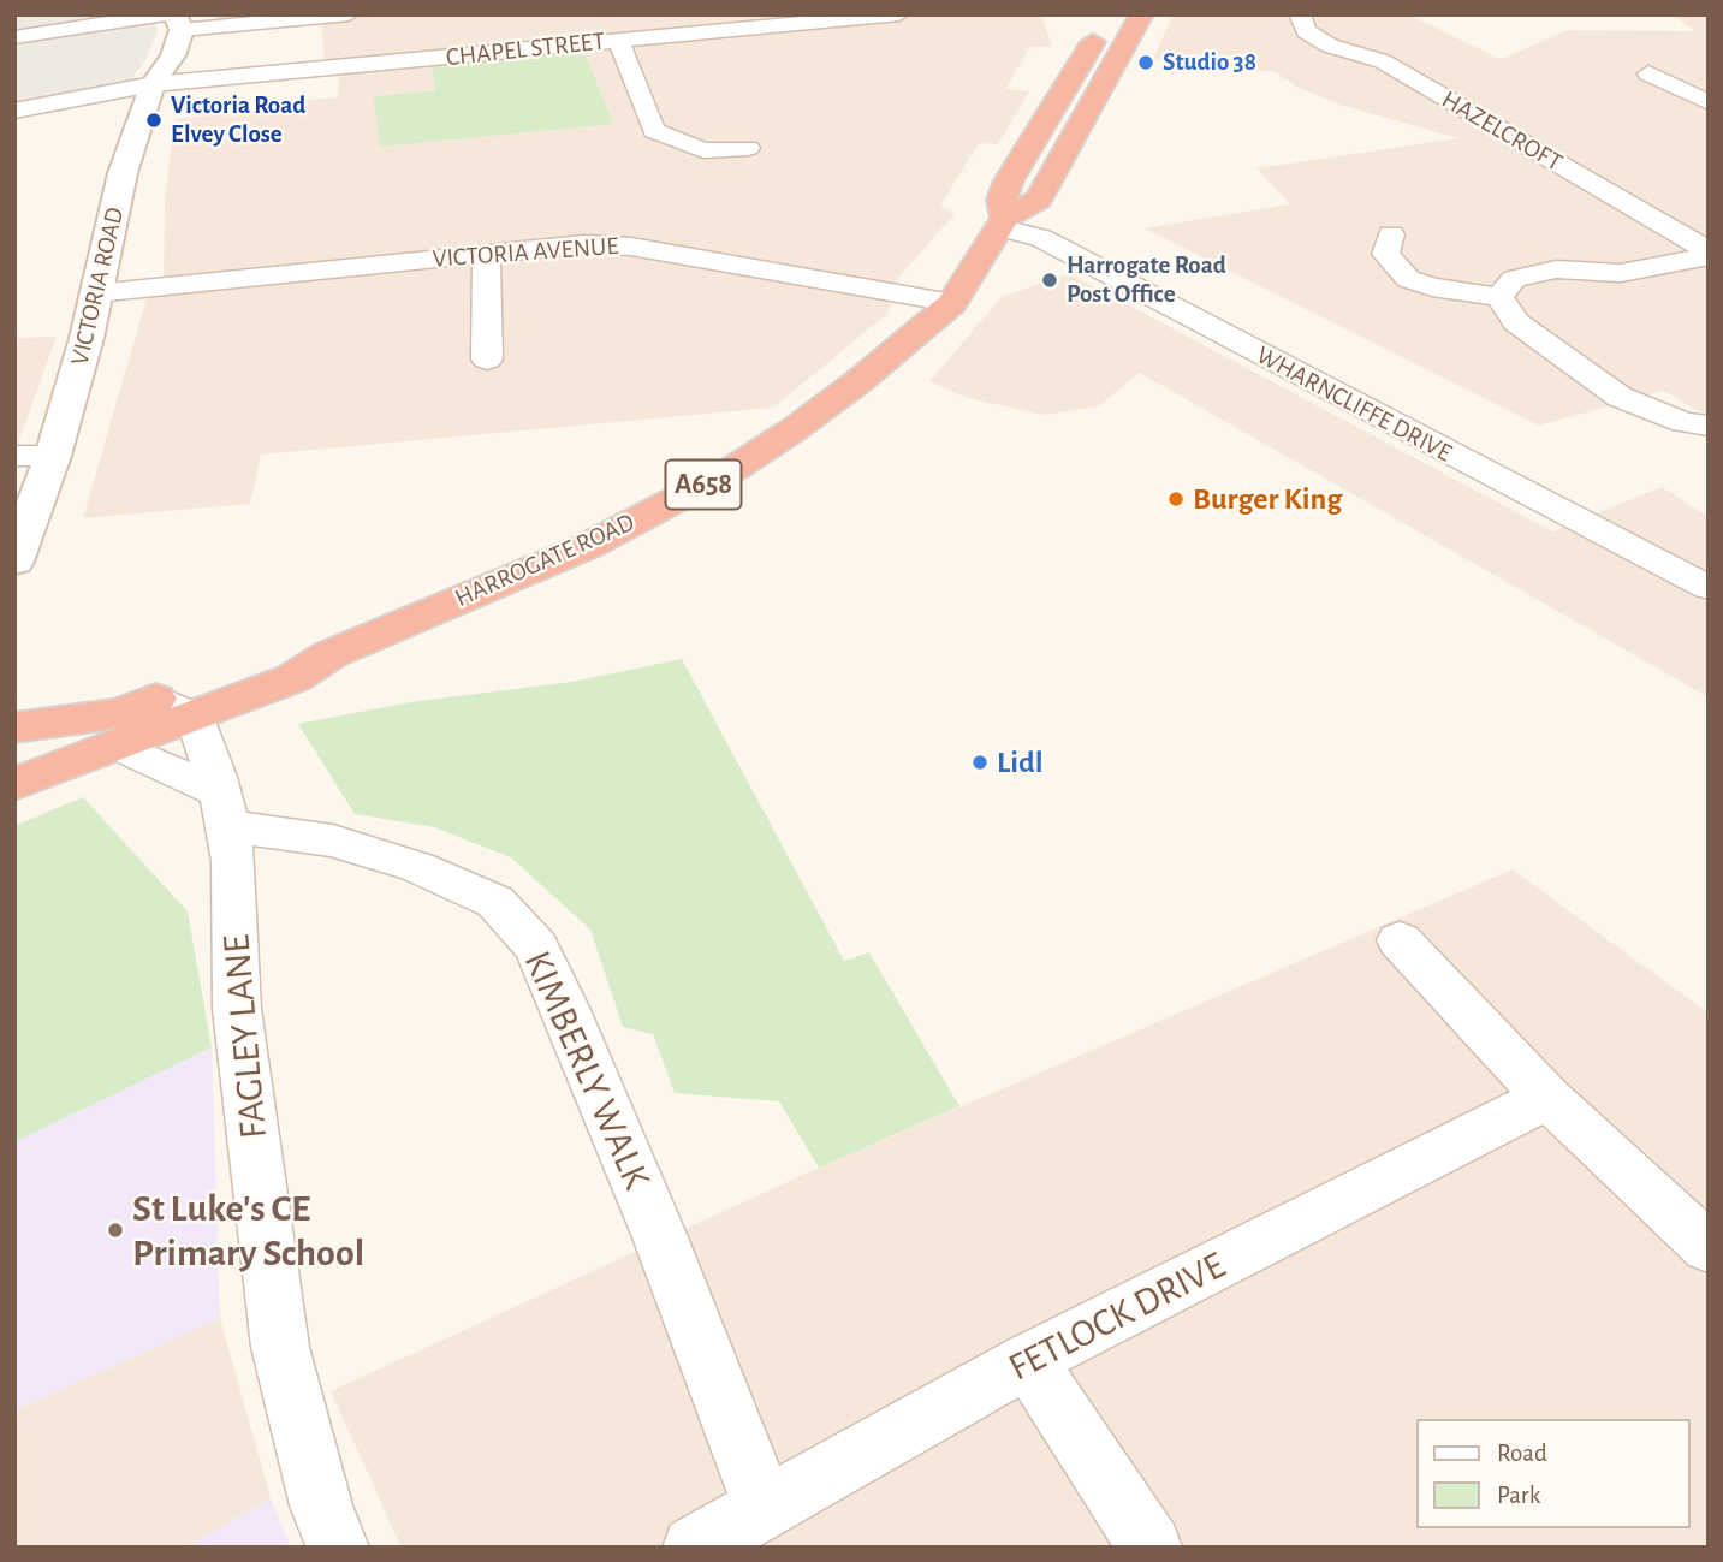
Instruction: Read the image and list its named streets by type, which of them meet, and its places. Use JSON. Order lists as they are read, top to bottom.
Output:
{
  "streets": {
    "highway": ["A658", "HARROGATE ROAD"],
    "street": [
      "CHAPEL STREET",
      "HAZELCROFT",
      "VICTORIA AVENUE",
      "VICTORIA ROAD",
      "WHARNCLIFFE DRIVE",
      "FAGLEY LANE",
      "KIMBERLY WALK",
      "FETLOCK DRIVE"
    ]
  },
  "crossings": [
    ["CHAPEL STREET", "VICTORIA ROAD"],
    ["VICTORIA AVENUE", "VICTORIA ROAD"],
    ["VICTORIA AVENUE", "HARROGATE ROAD"],
    ["WHARNCLIFFE DRIVE", "HARROGATE ROAD"],
    ["HARROGATE ROAD", "FAGLEY LANE"],
    ["HARROGATE ROAD", "KIMBERLY WALK"],
    ["FAGLEY LANE", "KIMBERLY WALK"],
    ["KIMBERLY WALK", "FETLOCK DRIVE"]
  ],
  "places": [
    "Studio 38",
    "Victoria Road Elvey Close",
    "Harrogate Road Post Office",
    "Burger King",
    "Lidl",
    "St Luke's CE Primary School"
  ],
  "legend": ["Road", "Park"]
}
